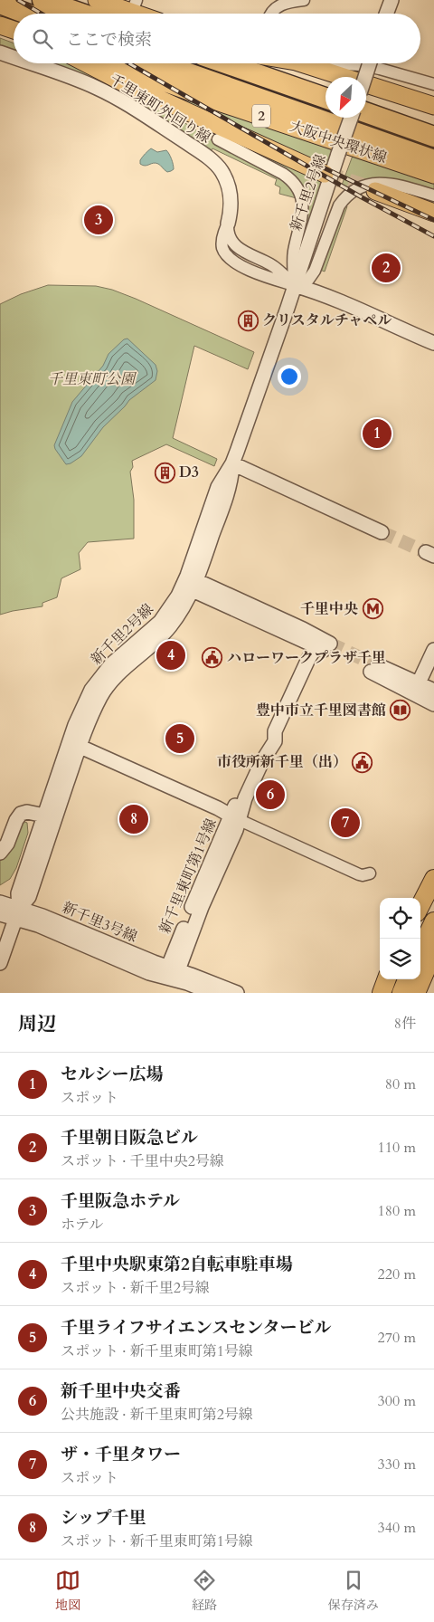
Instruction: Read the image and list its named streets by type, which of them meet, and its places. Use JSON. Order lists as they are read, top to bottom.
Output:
{
  "streets": {
    "main road": ["2", "大阪中央環状線"],
    "street": [
      "千里東町外回り線",
      "新千里2号線",
      "新千里東町第1号線",
      "新千里3号線"
    ]
  },
  "crossings": [
    ["千里東町外回り線", "新千里2号線"],
    ["新千里2号線", "新千里東町第1号線"],
    ["新千里2号線", "新千里3号線"],
    ["新千里東町第1号線", "新千里3号線"]
  ],
  "parks": ["千里東町公園"],
  "places": {
    "building": ["クリスタルチャペル", "D3"],
    "metro station": ["千里中央"],
    "public building": ["ハローワークプラザ千里", "市役所新千里（出）"],
    "library": ["豊中市立千里図書館"]
  },
  "north": "bottom left",
  "page": {
    "search": "ここで検索",
    "pins": [
      "3",
      "2",
      "1",
      "4",
      "5",
      "6",
      "8",
      "7"
    ],
    "heading": ["周辺", "8件"],
    "list": [
      {
        "mark": "1",
        "name": "セルシー広場",
        "note": "スポット",
        "value": "80 m"
      },
      {
        "mark": "2",
        "name": "千里朝日阪急ビル",
        "note": "スポット · 千里中央2号線",
        "value": "110 m"
      },
      {
        "mark": "3",
        "name": "千里阪急ホテル",
        "note": "ホテル",
        "value": "180 m"
      },
      {
        "mark": "4",
        "name": "千里中央駅東第2自転車駐車場",
        "note": "スポット · 新千里2号線",
        "value": "220 m"
      },
      {
        "mark": "5",
        "name": "千里ライフサイエンスセンタービル",
        "note": "スポット · 新千里東町第1号線",
        "value": "270 m"
      },
      {
        "mark": "6",
        "name": "新千里中央交番",
        "note": "公共施設 · 新千里東町第2号線",
        "value": "300 m"
      },
      {
        "mark": "7",
        "name": "ザ・千里タワー",
        "note": "スポット",
        "value": "330 m"
      },
      {
        "mark": "8",
        "name": "シップ千里",
        "note": "スポット · 新千里東町第1号線",
        "value": "340 m"
      }
    ],
    "nav": ["地図", "経路", "保存済み"]
  }
}
